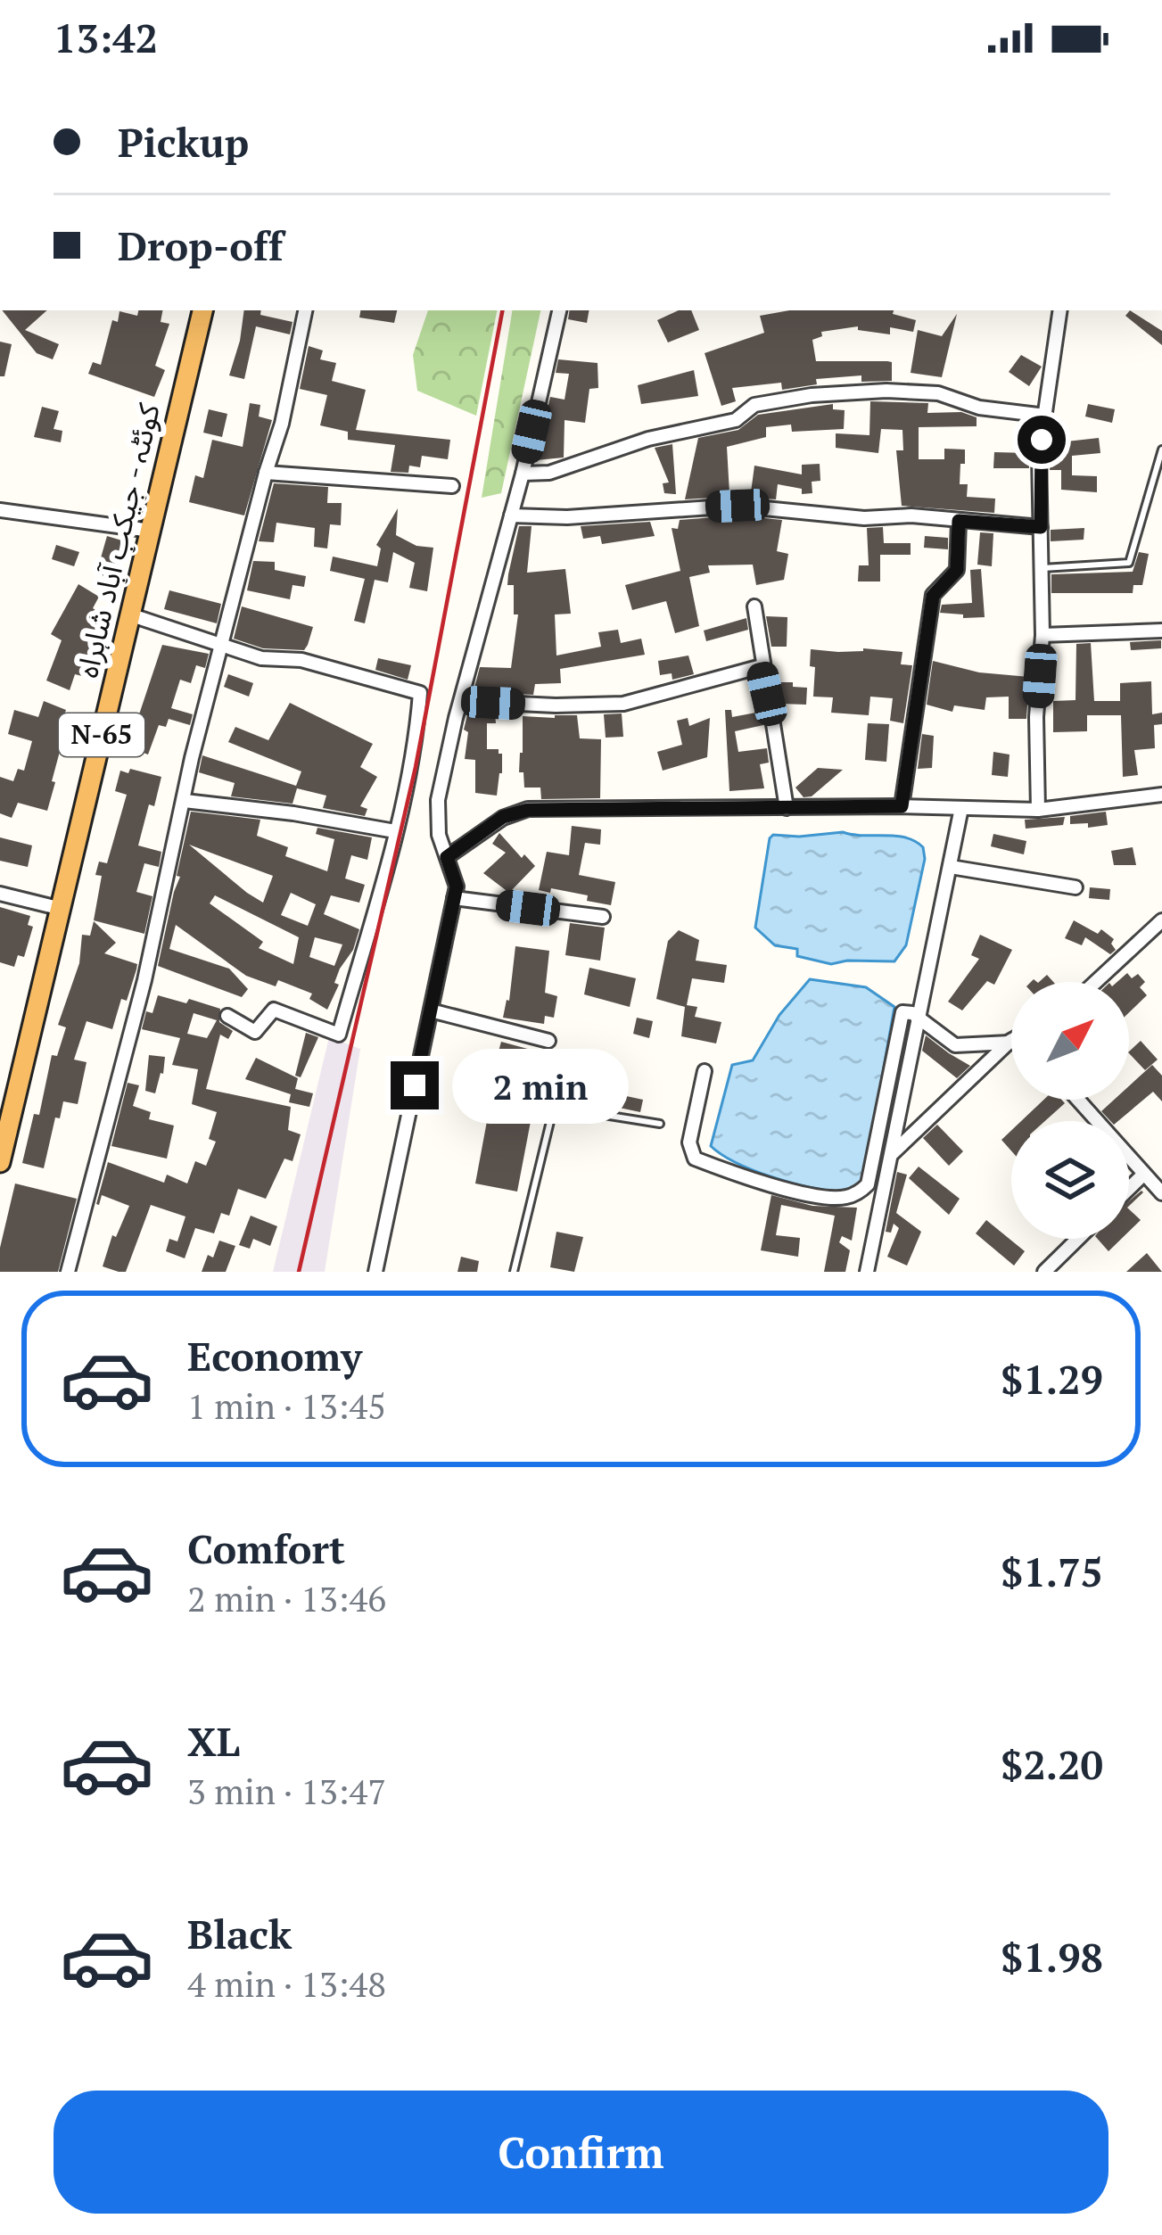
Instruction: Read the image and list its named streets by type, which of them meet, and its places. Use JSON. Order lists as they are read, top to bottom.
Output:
{
  "streets": {
    "highway": ["کوئٹہ - جیکب آباد شاہراہ", "N-65"]
  },
  "north": "top right",
  "page": {
    "status": "13:42",
    "banner": ["Pickup", "Drop-off"],
    "bubble": "2 min",
    "list": [
      {
        "name": "Economy",
        "note": "1 min · 13:45",
        "value": "$1.29"
      },
      {
        "name": "Comfort",
        "note": "2 min · 13:46",
        "value": "$1.75"
      },
      {
        "name": "XL",
        "note": "3 min · 13:47",
        "value": "$2.20"
      },
      {
        "name": "Black",
        "note": "4 min · 13:48",
        "value": "$1.98"
      }
    ],
    "buttons": "Confirm"
  }
}
